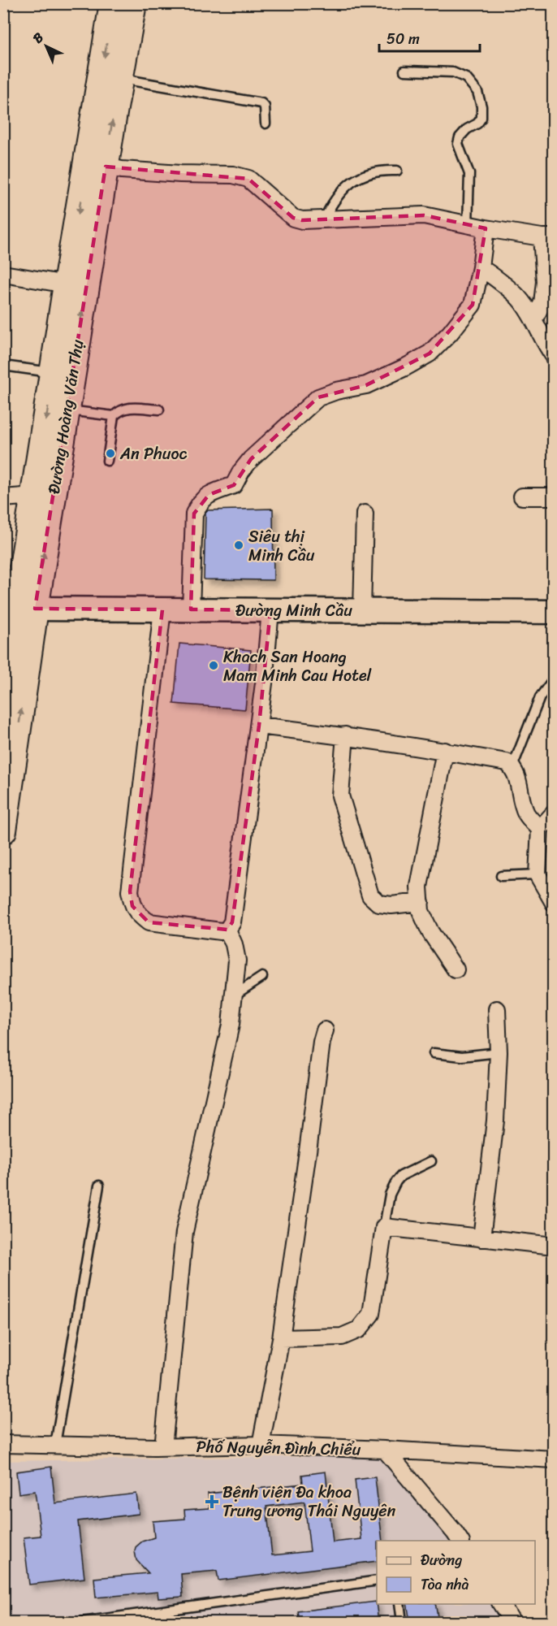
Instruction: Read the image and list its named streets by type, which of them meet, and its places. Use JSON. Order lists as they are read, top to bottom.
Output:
{
  "streets": {
    "main road": ["Đường Hoàng Văn Thụ"],
    "street": ["Đường Minh Cầu", "Phố Nguyễn Đình Chiểu"]
  },
  "crossings": [
    ["Đường Hoàng Văn Thụ", "Đường Minh Cầu"]
  ],
  "places": {
    "other": ["An Phuoc", "Siêu thị Minh Cầu", "Khach San Hoang Mam Minh Cau Hotel"],
    "health": ["Bệnh viện Đa khoa Trung ương Thái Nguyên"]
  },
  "legend": ["Đường", "Tòa nhà"],
  "scale_bar": "50 m",
  "north": "top left"
}
